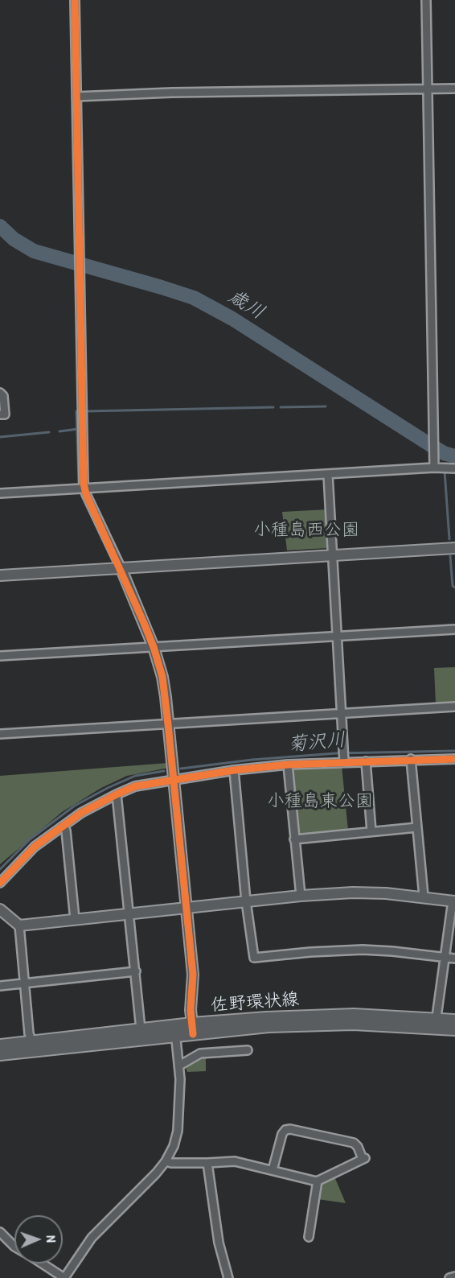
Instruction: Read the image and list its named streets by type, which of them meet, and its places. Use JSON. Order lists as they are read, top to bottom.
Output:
{
  "streets": {
    "main road": ["佐野環状線"]
  },
  "water": ["歳川", "菊沢川"],
  "parks": ["小種島西公園", "小種島東公園"],
  "north": "right"
}
